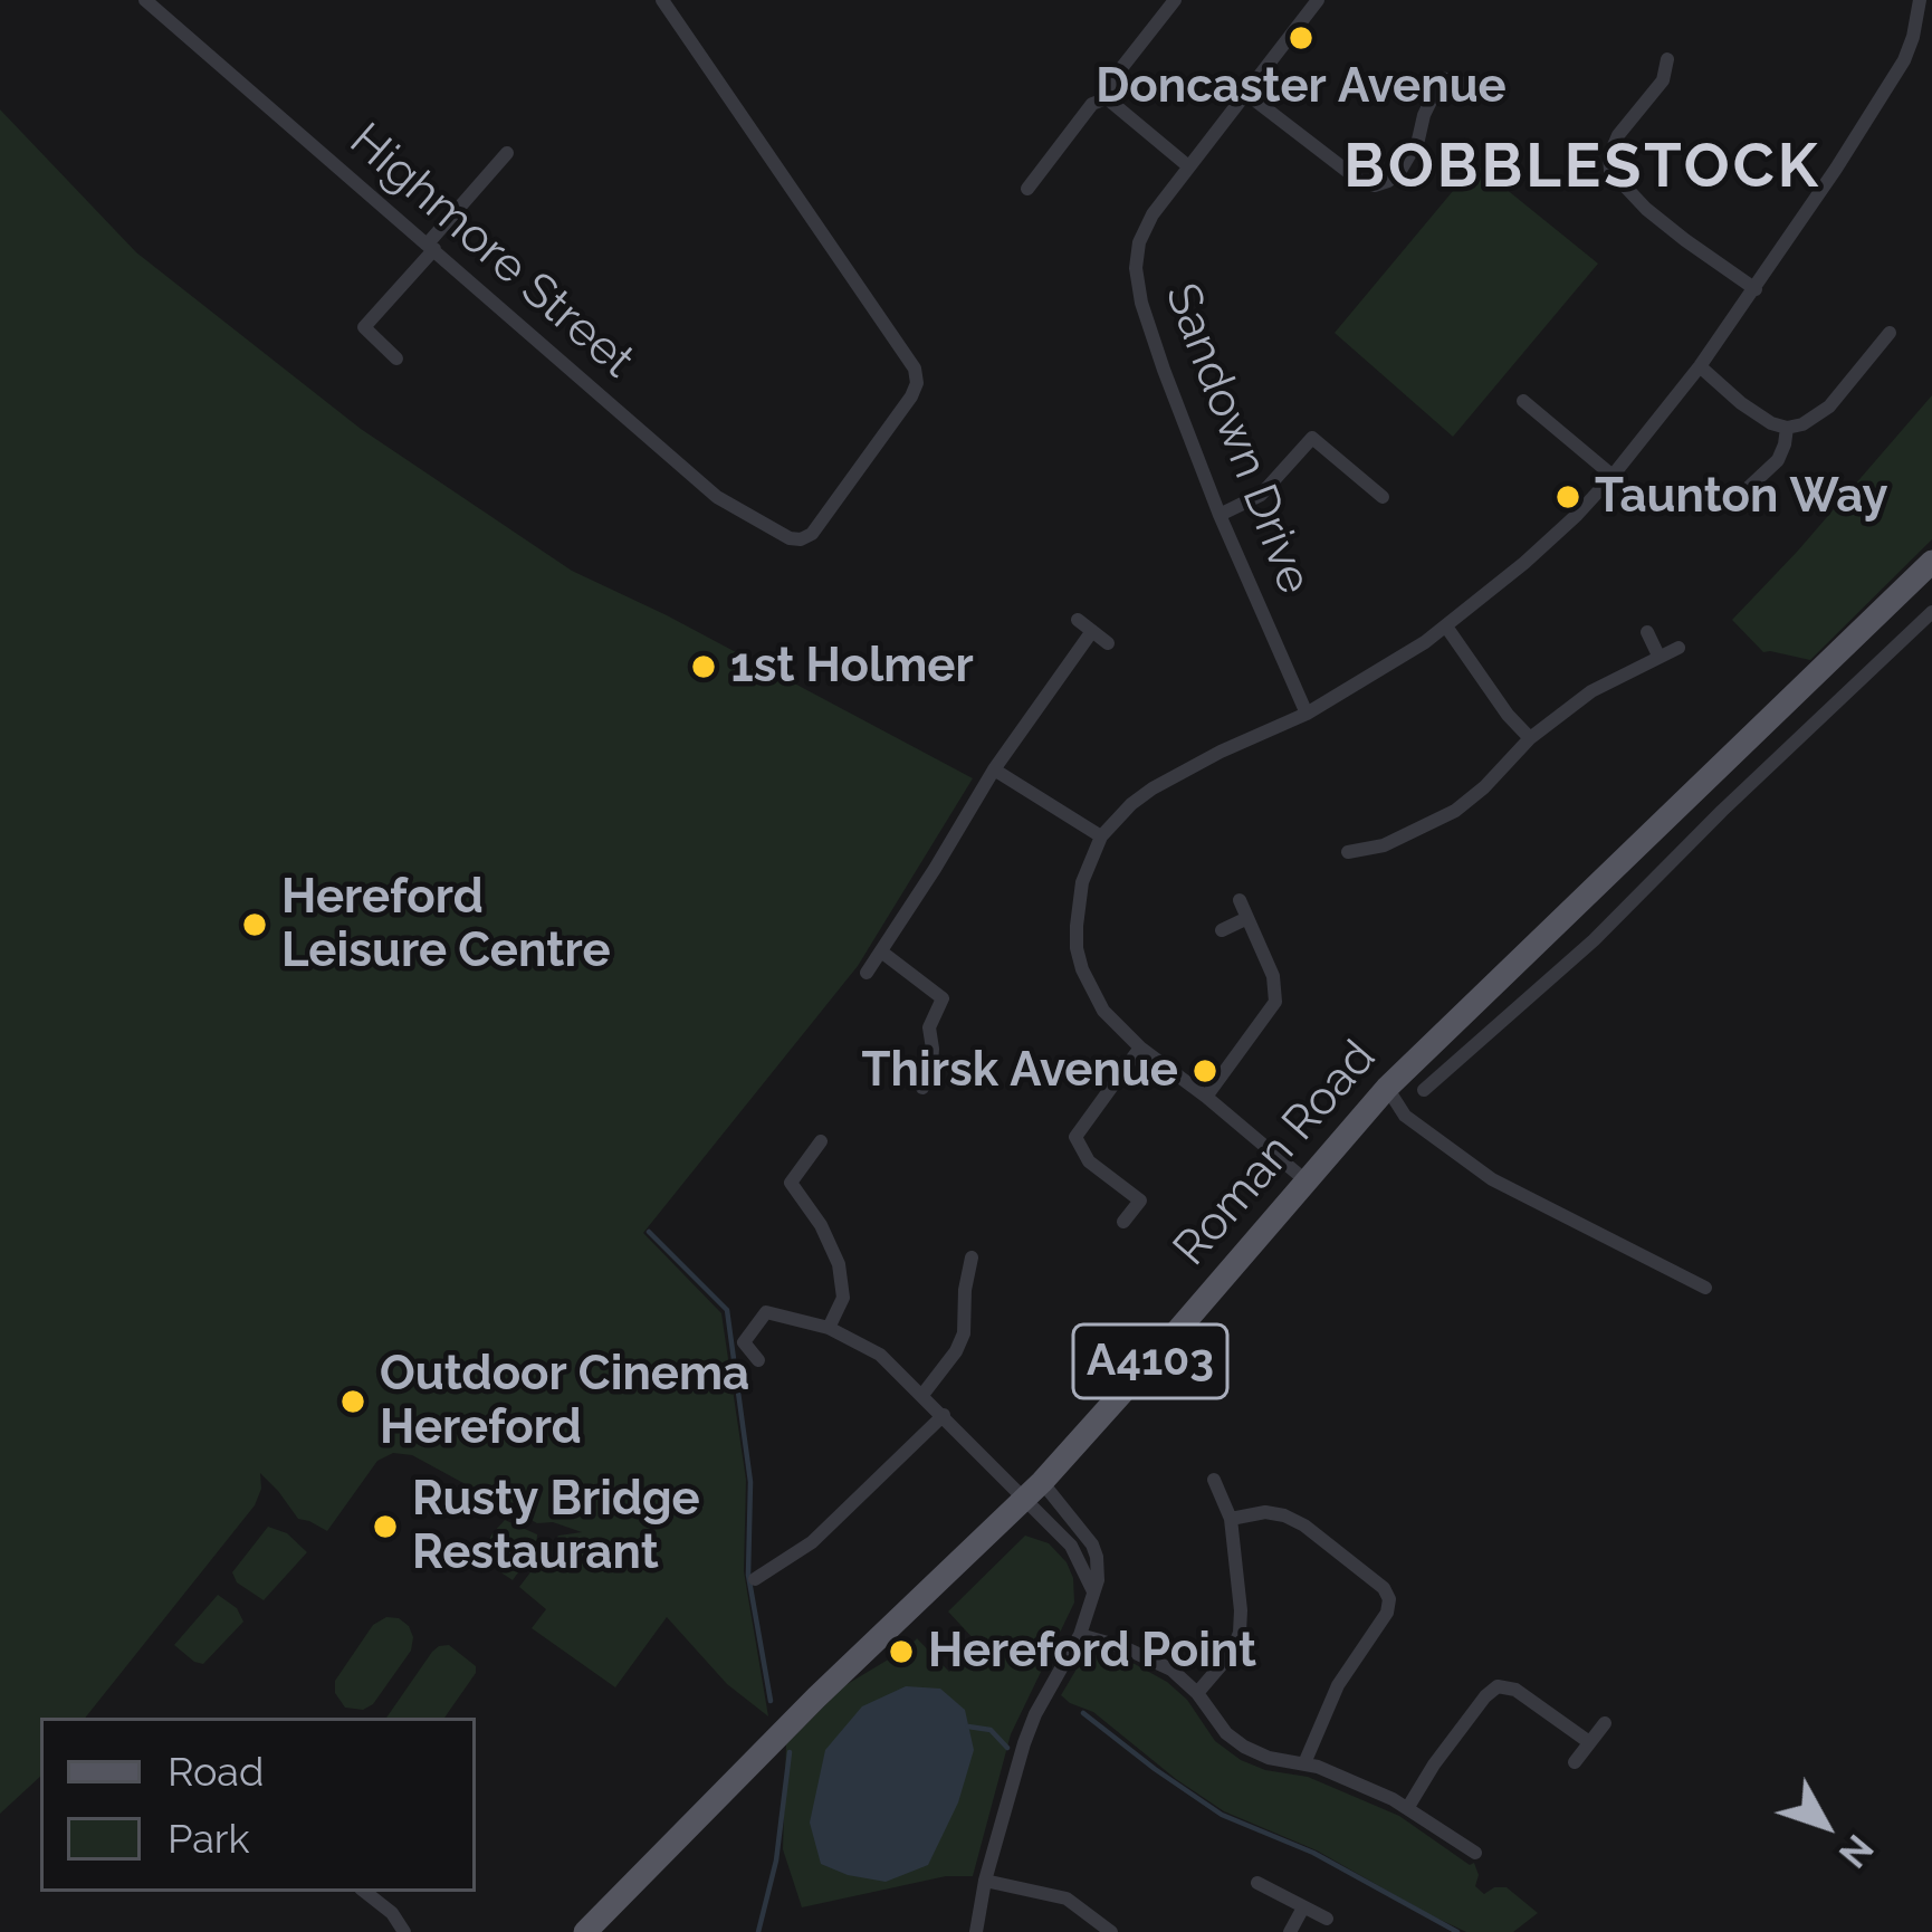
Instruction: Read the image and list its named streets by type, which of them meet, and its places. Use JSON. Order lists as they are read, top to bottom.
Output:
{
  "streets": {
    "main road": ["Roman Road", "A4103"],
    "street": ["Highmore Street", "Sandown Drive"]
  },
  "districts": ["BOBBLESTOCK"],
  "places": [
    "Doncaster Avenue",
    "Taunton Way",
    "1st Holmer",
    "Hereford Leisure Centre",
    "Thirsk Avenue",
    "Outdoor Cinema Hereford",
    "Rusty Bridge Restaurant",
    "Hereford Point"
  ],
  "legend": ["Road", "Park"],
  "north": "bottom right"
}
